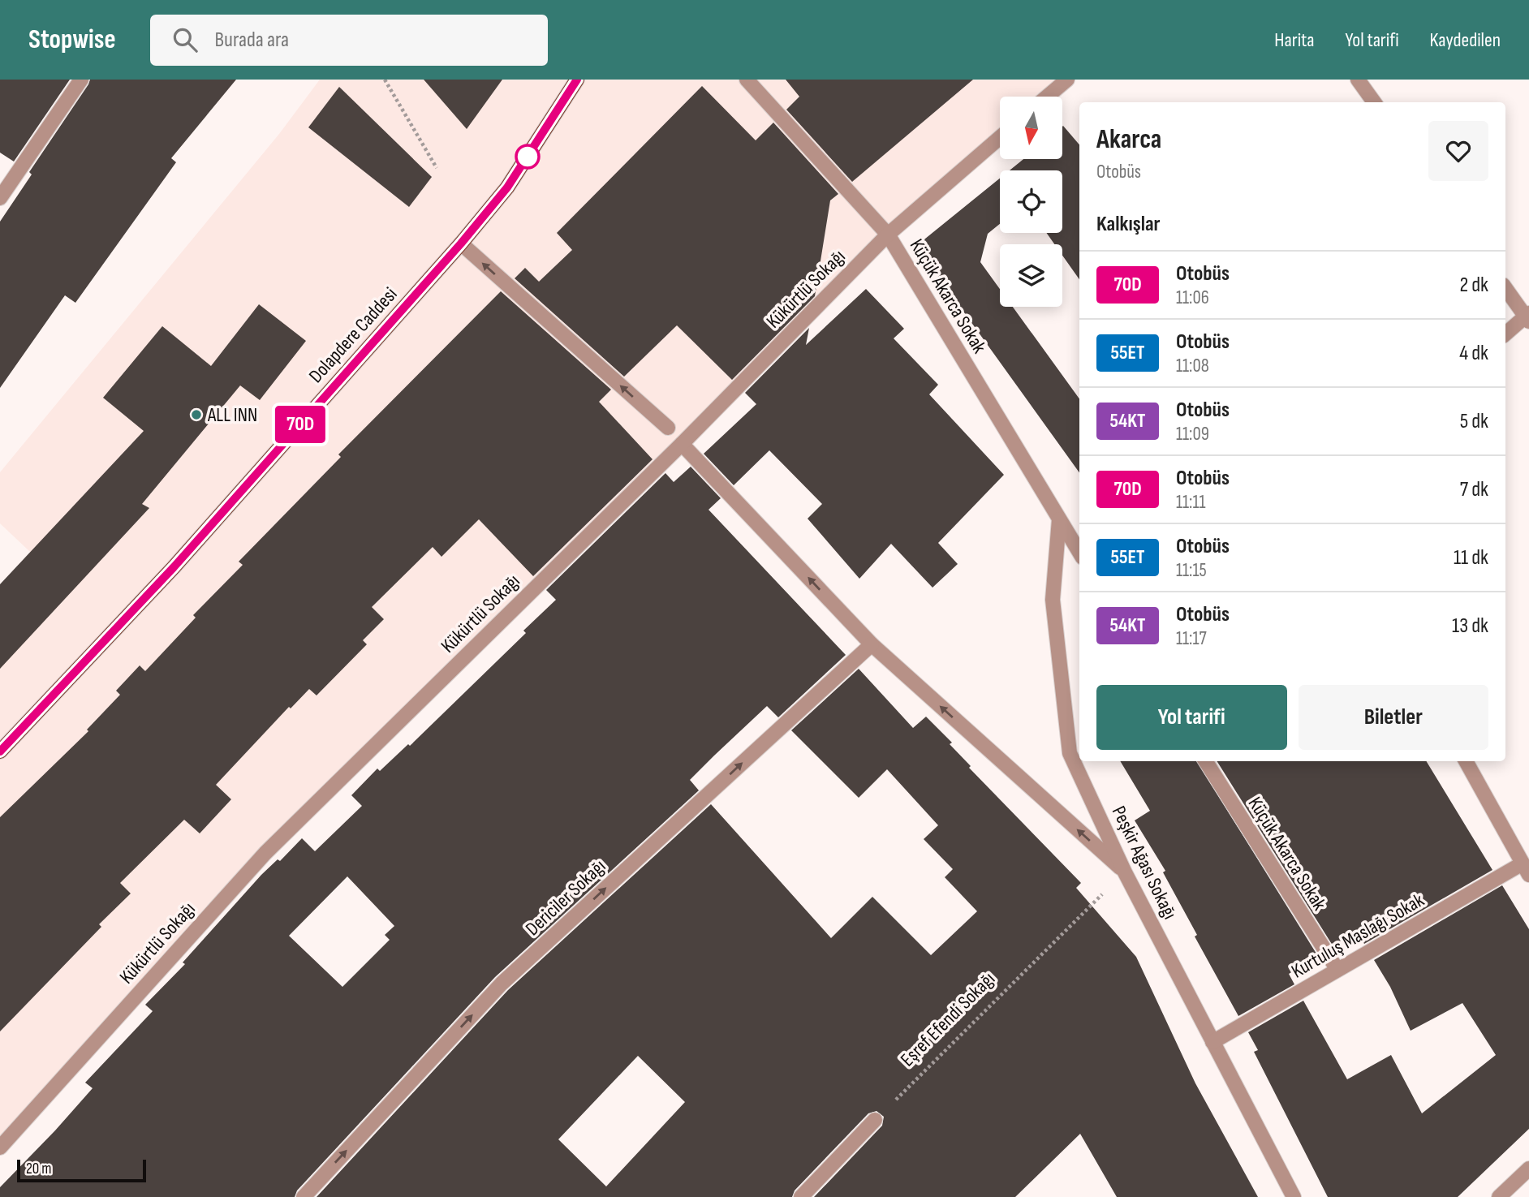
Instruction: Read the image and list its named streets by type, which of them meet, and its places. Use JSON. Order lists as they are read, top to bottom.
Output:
{
  "streets": {
    "main road": ["Dolapdere Caddesi"],
    "street": [
      "Kükürtlü Sokağı",
      "Küçük Akarca Sokak",
      "Peşkir Ağası Sokağı",
      "Dericiler Sokağı",
      "Kurtuluş Maslağı Sokak"
    ],
    "path": ["Eşref Efendi Sokağı"]
  },
  "crossings": [
    ["Kükürtlü Sokağı", "Küçük Akarca Sokak"],
    ["Küçük Akarca Sokak", "Peşkir Ağası Sokağı"],
    ["Küçük Akarca Sokak", "Kurtuluş Maslağı Sokak"],
    ["Peşkir Ağası Sokağı", "Kurtuluş Maslağı Sokak"],
    ["Peşkir Ağası Sokağı", "Eşref Efendi Sokağı"]
  ],
  "one_way": ["Dericiler Sokağı"],
  "places": ["ALL INN"],
  "lines": ["bus line 70D"],
  "scale_bar": "20 m",
  "north": "bottom",
  "page": {
    "header": "Stopwise",
    "search": "Burada ara",
    "nav": ["Harita", "Yol tarifi", "Kaydedilen"],
    "on_map": "70D",
    "heading": [
      ["Akarca", "Otobüs"],
      "Kalkışlar"
    ],
    "list": [
      {
        "mark": "70D",
        "name": "Otobüs",
        "note": "11:06",
        "value": "2 dk"
      },
      {
        "mark": "55ET",
        "name": "Otobüs",
        "note": "11:08",
        "value": "4 dk"
      },
      {
        "mark": "54KT",
        "name": "Otobüs",
        "note": "11:09",
        "value": "5 dk"
      },
      {
        "mark": "70D",
        "name": "Otobüs",
        "note": "11:11",
        "value": "7 dk"
      },
      {
        "mark": "55ET",
        "name": "Otobüs",
        "note": "11:15",
        "value": "11 dk"
      },
      {
        "mark": "54KT",
        "name": "Otobüs",
        "note": "11:17",
        "value": "13 dk"
      }
    ],
    "buttons": ["Yol tarifi", "Biletler"],
    "scale": "20 m"
  }
}
